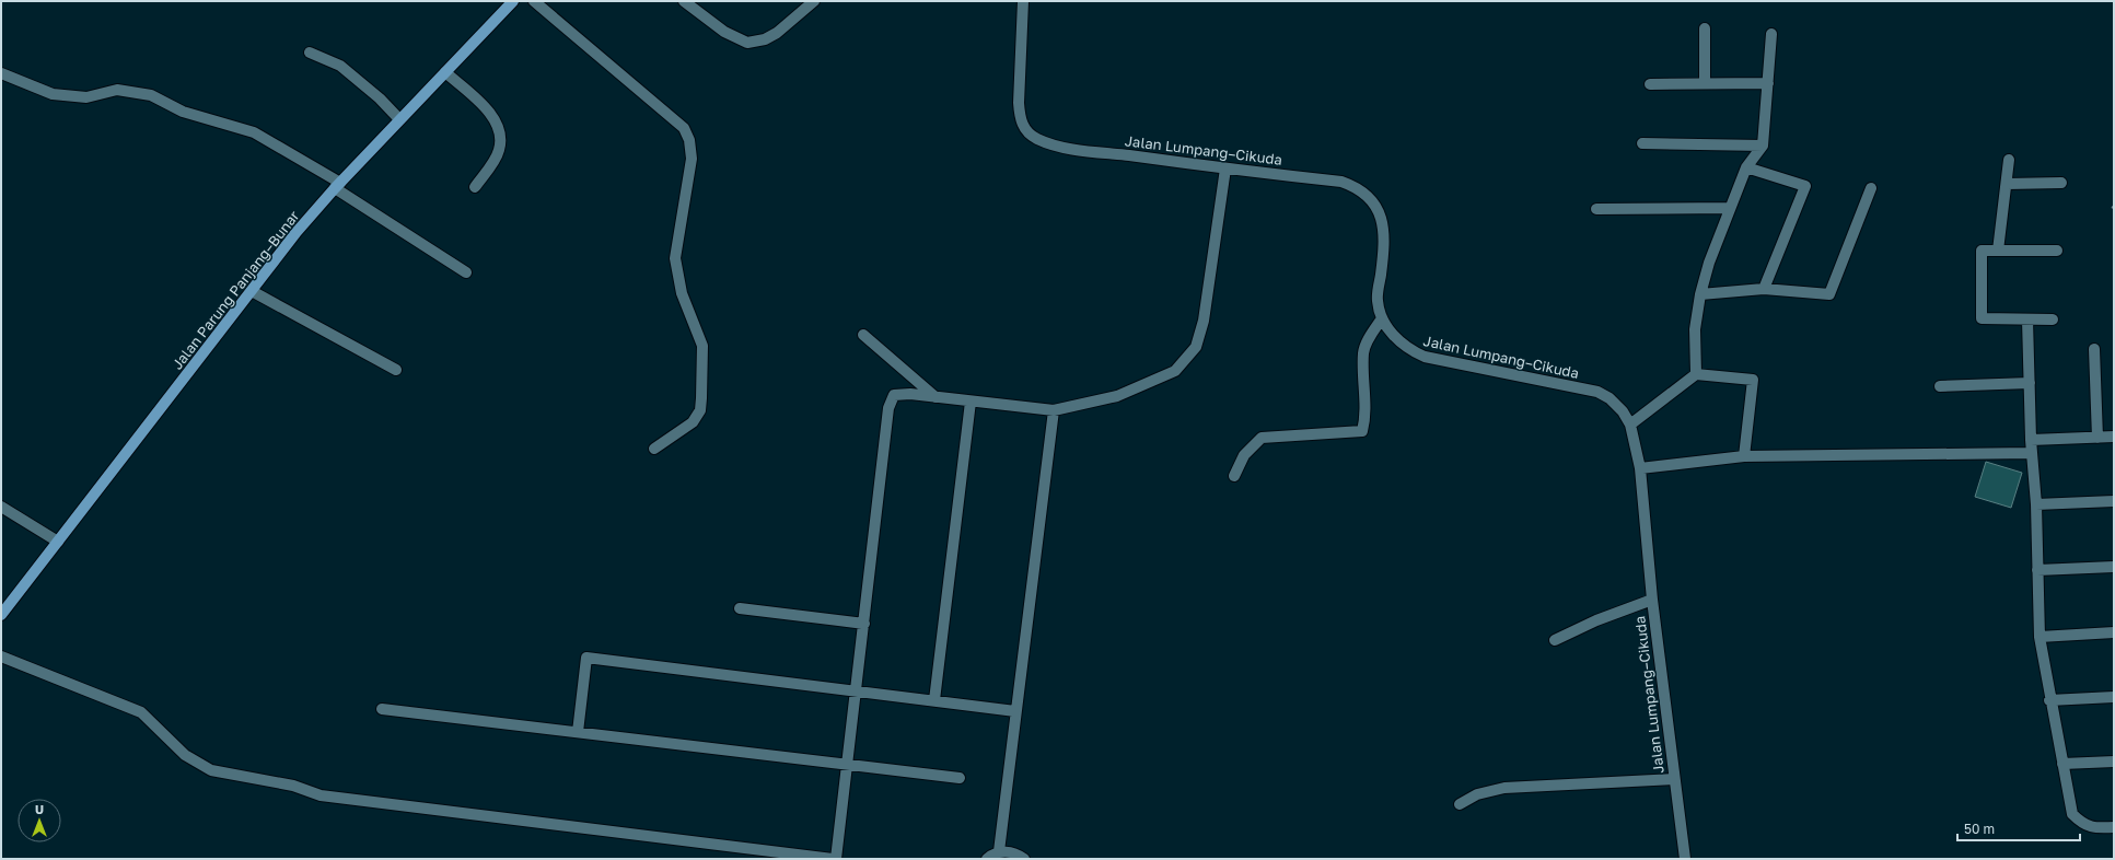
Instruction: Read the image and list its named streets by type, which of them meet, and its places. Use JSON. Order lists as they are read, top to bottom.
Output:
{
  "streets": {
    "main road": ["Jalan Parung Panjang–Bunar"],
    "street": ["Jalan Lumpang–Cikuda"]
  },
  "scale_bar": "50 m",
  "north": "top"
}
